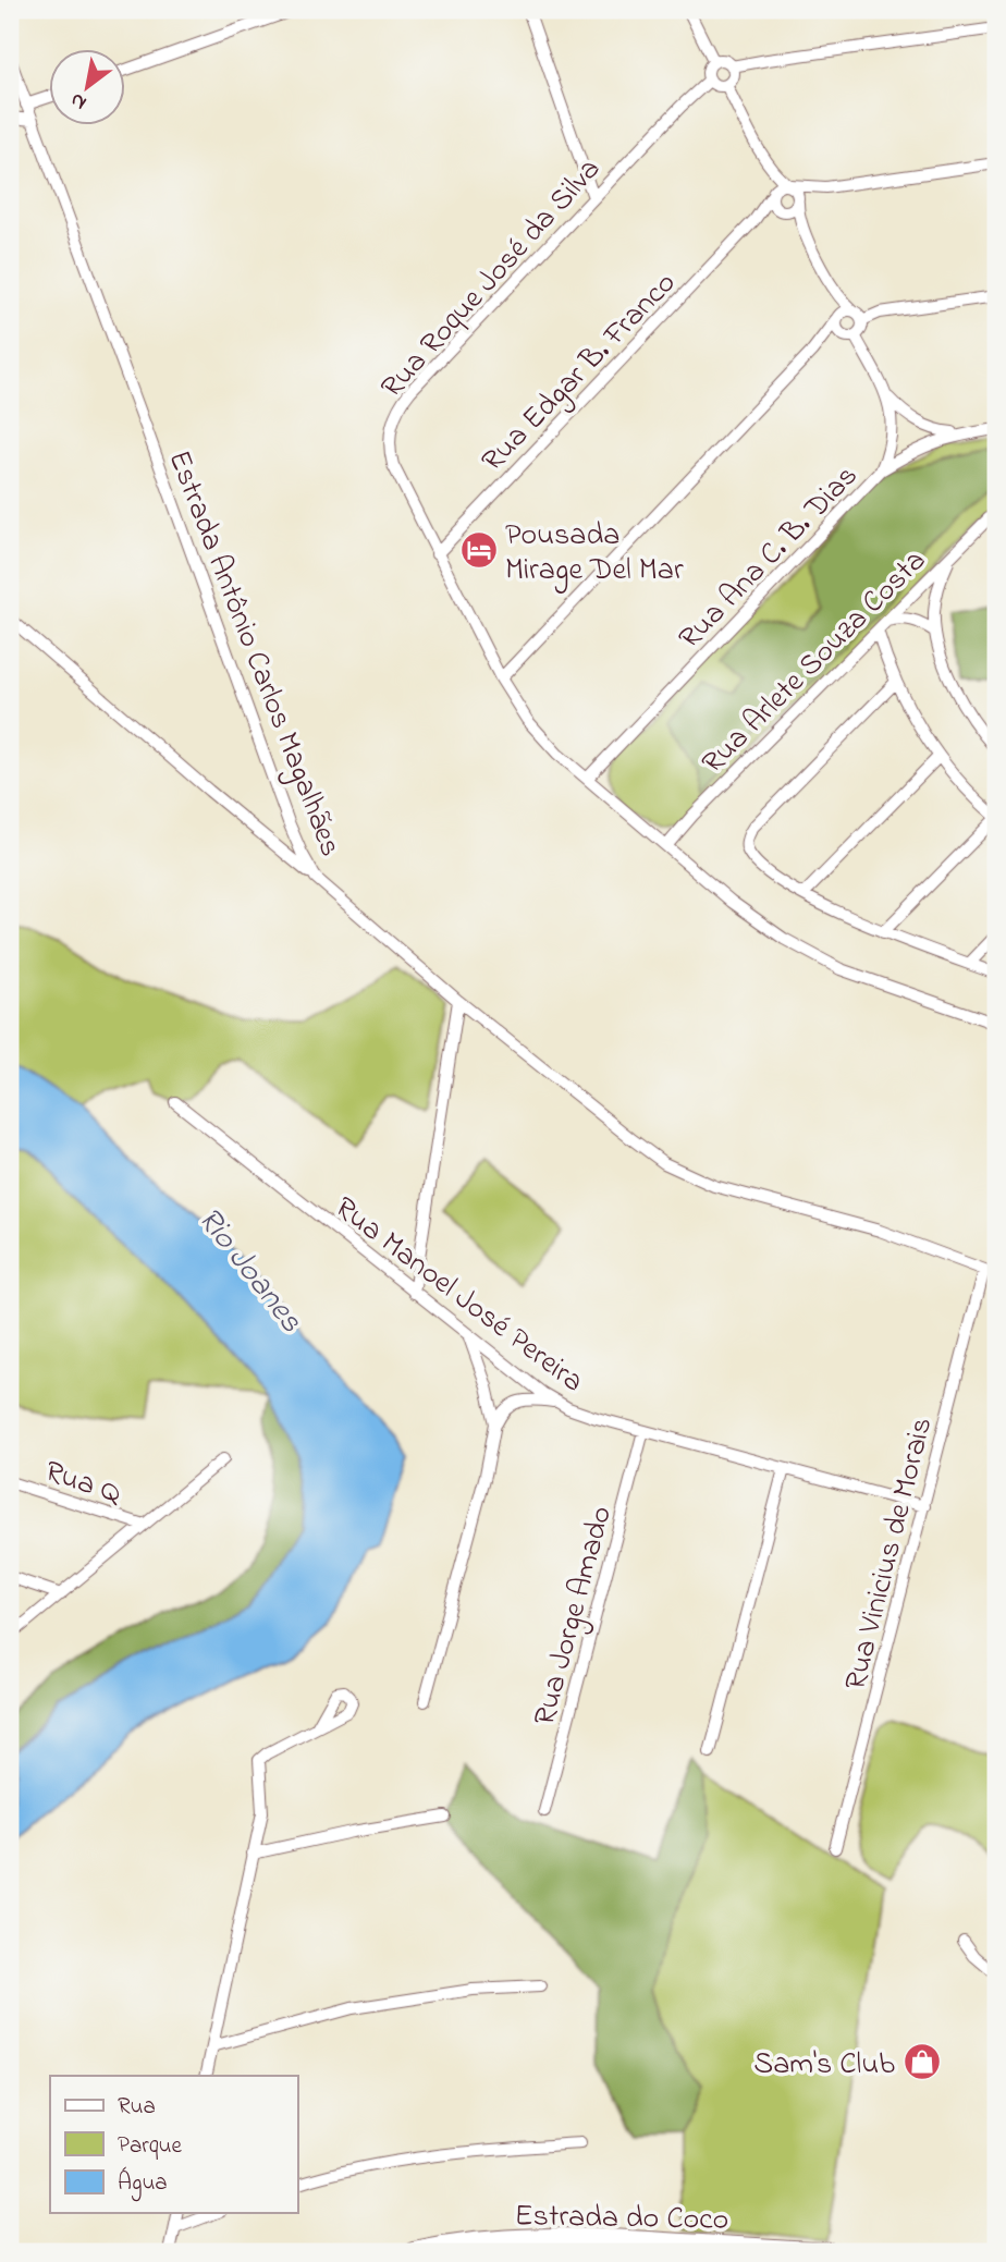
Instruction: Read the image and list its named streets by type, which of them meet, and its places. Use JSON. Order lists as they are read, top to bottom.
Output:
{
  "streets": {
    "highway": ["Estrada do Coco"],
    "street": [
      "Rua Roque José da Silva",
      "Rua Edgar B. Franco",
      "Rua Ana C. B. Dias",
      "Estrada Antônio Carlos Magalhães",
      "Rua Arlete Souza Costa",
      "Rua Manoel José Pereira",
      "Rua Q",
      "Rua Vinicius de Morais",
      "Rua Jorge Amado"
    ]
  },
  "crossings": [
    ["Rua Roque José da Silva", "Rua Edgar B. Franco"],
    ["Rua Roque José da Silva", "Rua Ana C. B. Dias"],
    ["Rua Roque José da Silva", "Rua Arlete Souza Costa"],
    ["Estrada Antônio Carlos Magalhães", "Rua Vinicius de Morais"],
    ["Rua Manoel José Pereira", "Rua Vinicius de Morais"],
    ["Rua Manoel José Pereira", "Rua Jorge Amado"]
  ],
  "water": ["Rio Joanes"],
  "places": {
    "hotel": ["Pousada Mirage Del Mar"],
    "shop": ["Sam's Club"]
  },
  "legend": ["Rua", "Parque", "Água"],
  "north": "bottom left"
}
